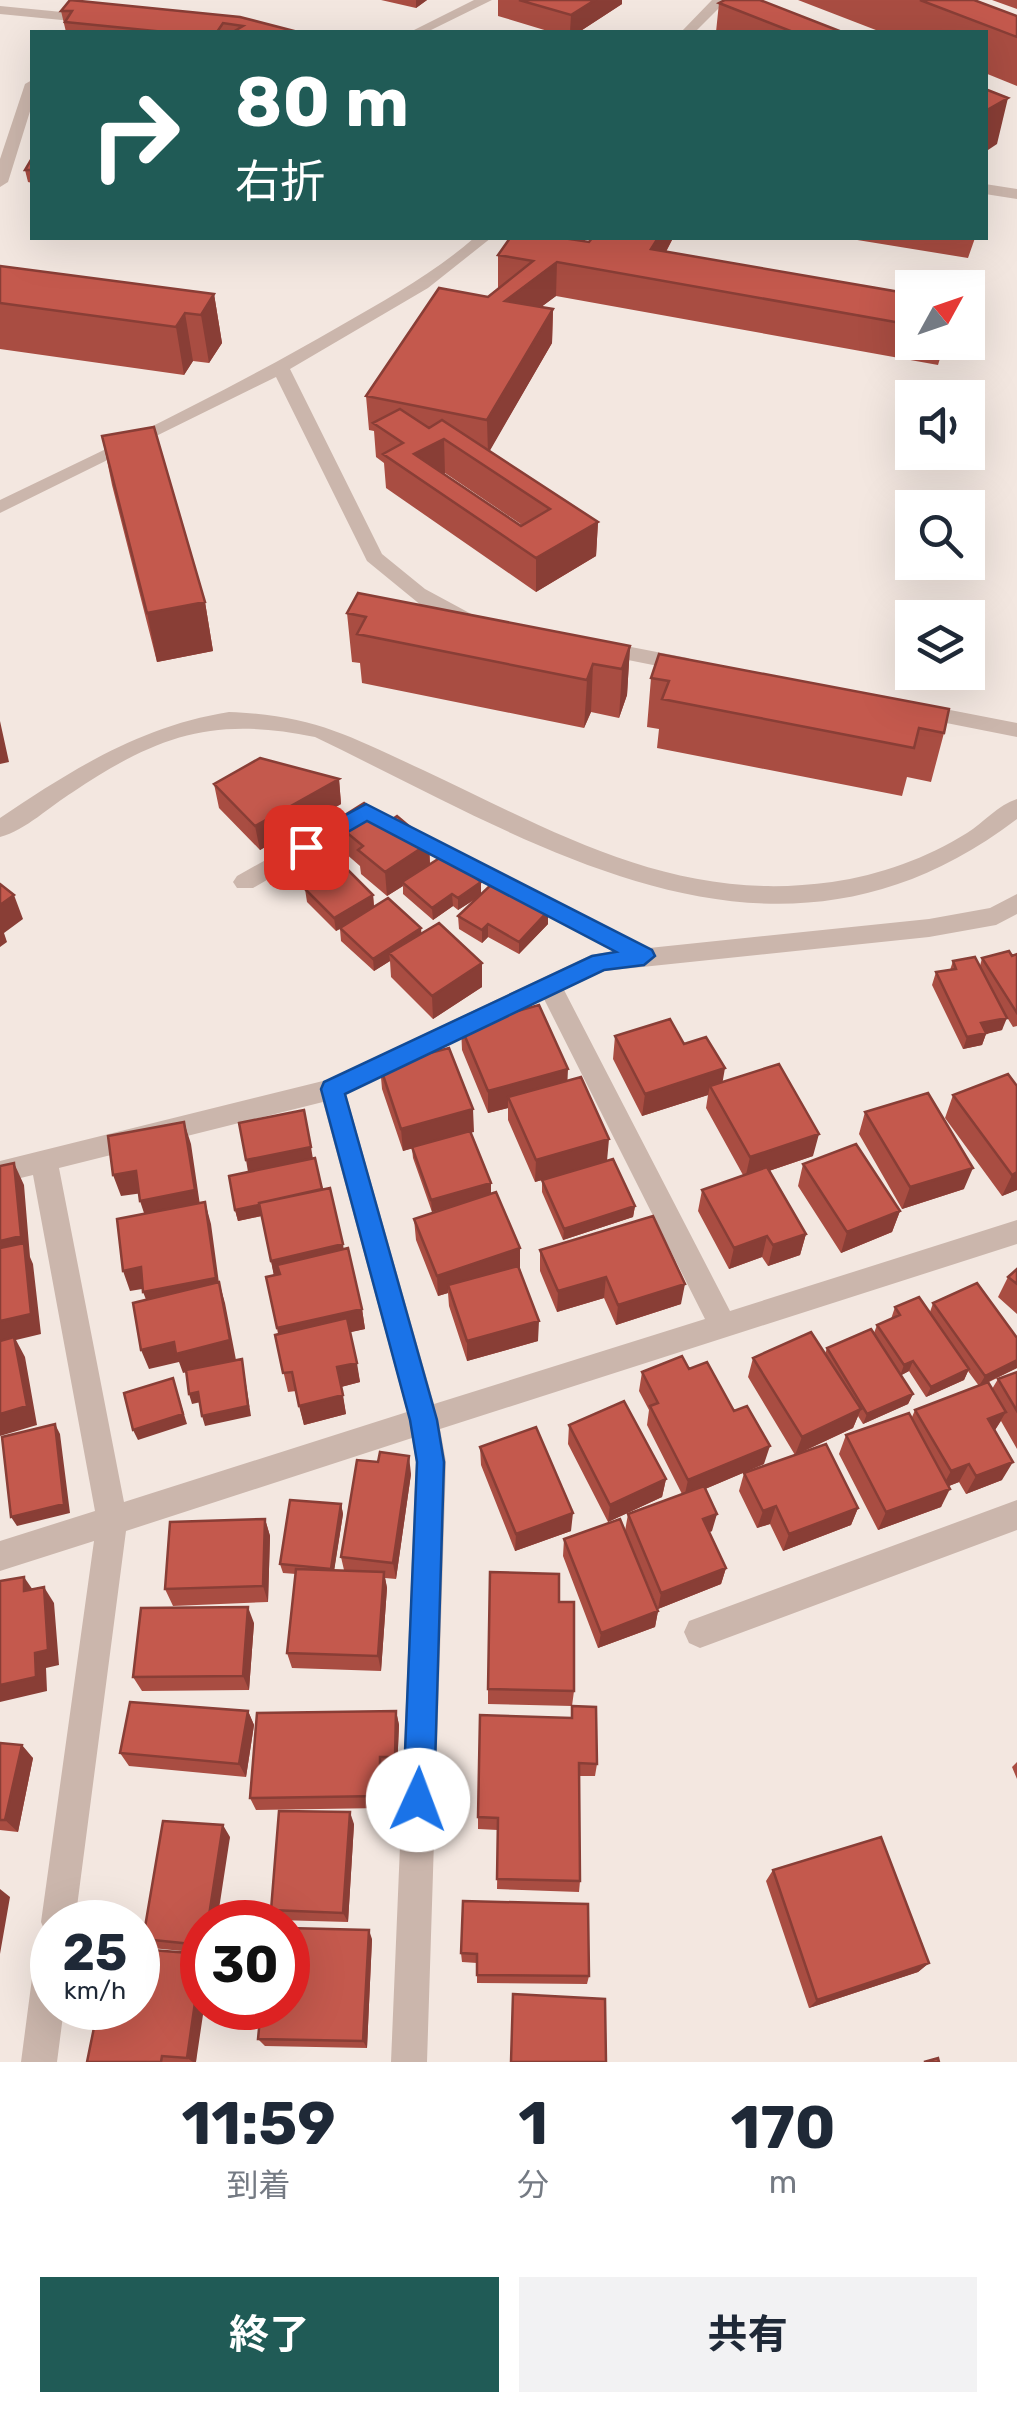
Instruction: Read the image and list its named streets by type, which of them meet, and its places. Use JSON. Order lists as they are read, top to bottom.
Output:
{
  "north": "top right",
  "page": {
    "turn": ["80 m", "右折"],
    "speed": "25 km/h",
    "limit": "30",
    "eta": [
      "11:59",
      "到着",
      "1",
      "分",
      "170",
      "m"
    ],
    "buttons": ["終了", "共有"]
  }
}
